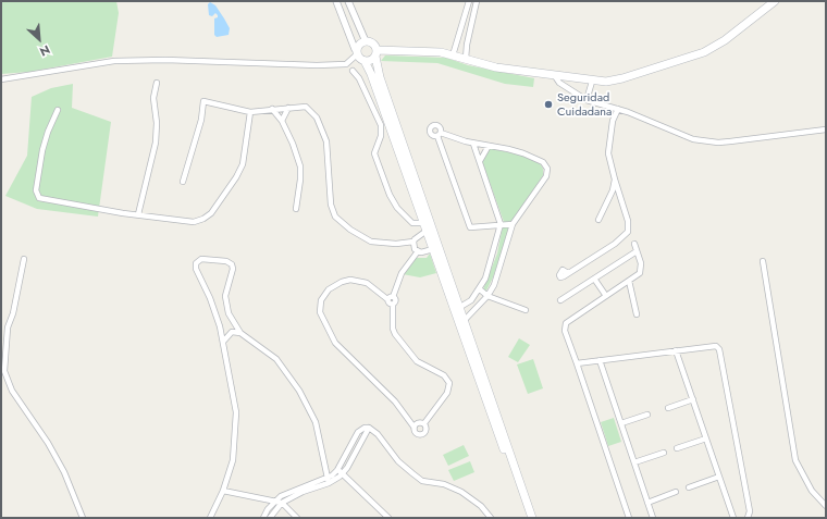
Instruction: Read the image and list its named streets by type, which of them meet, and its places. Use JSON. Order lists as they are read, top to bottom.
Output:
{
  "places": ["Seguridad Cuidadana"],
  "north": "bottom right"
}
